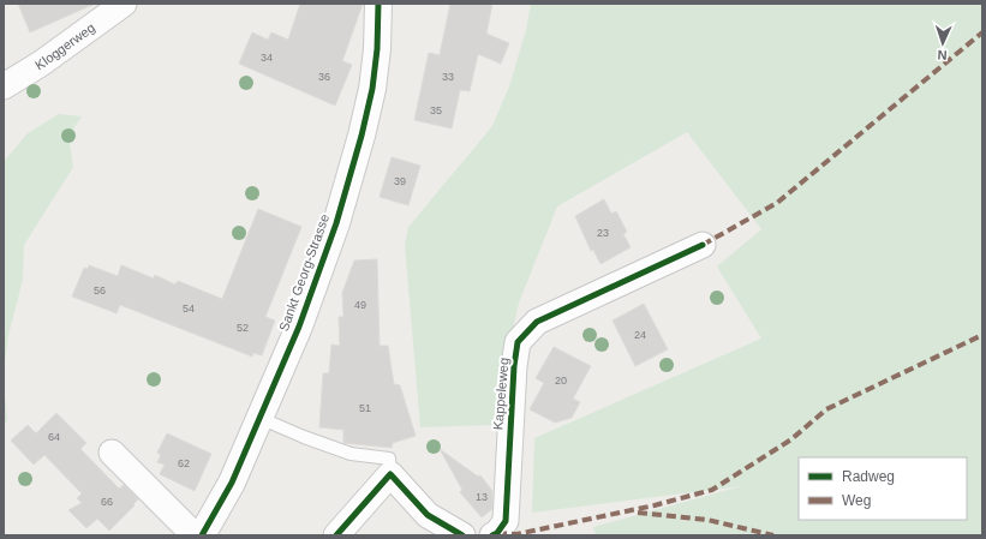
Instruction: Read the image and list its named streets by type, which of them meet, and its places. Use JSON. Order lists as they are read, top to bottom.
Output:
{
  "streets": {
    "street": ["Kloggerweg", "Sankt Georg-Strasse", "Kappeleweg"]
  },
  "house_numbers": [
    "34",
    "36",
    "33",
    "35",
    "39",
    "23",
    "56",
    "49",
    "54",
    "52",
    "24",
    "20",
    "51",
    "64",
    "62",
    "13",
    "66"
  ],
  "legend": ["Radweg", "Weg"],
  "north": "bottom"
}
